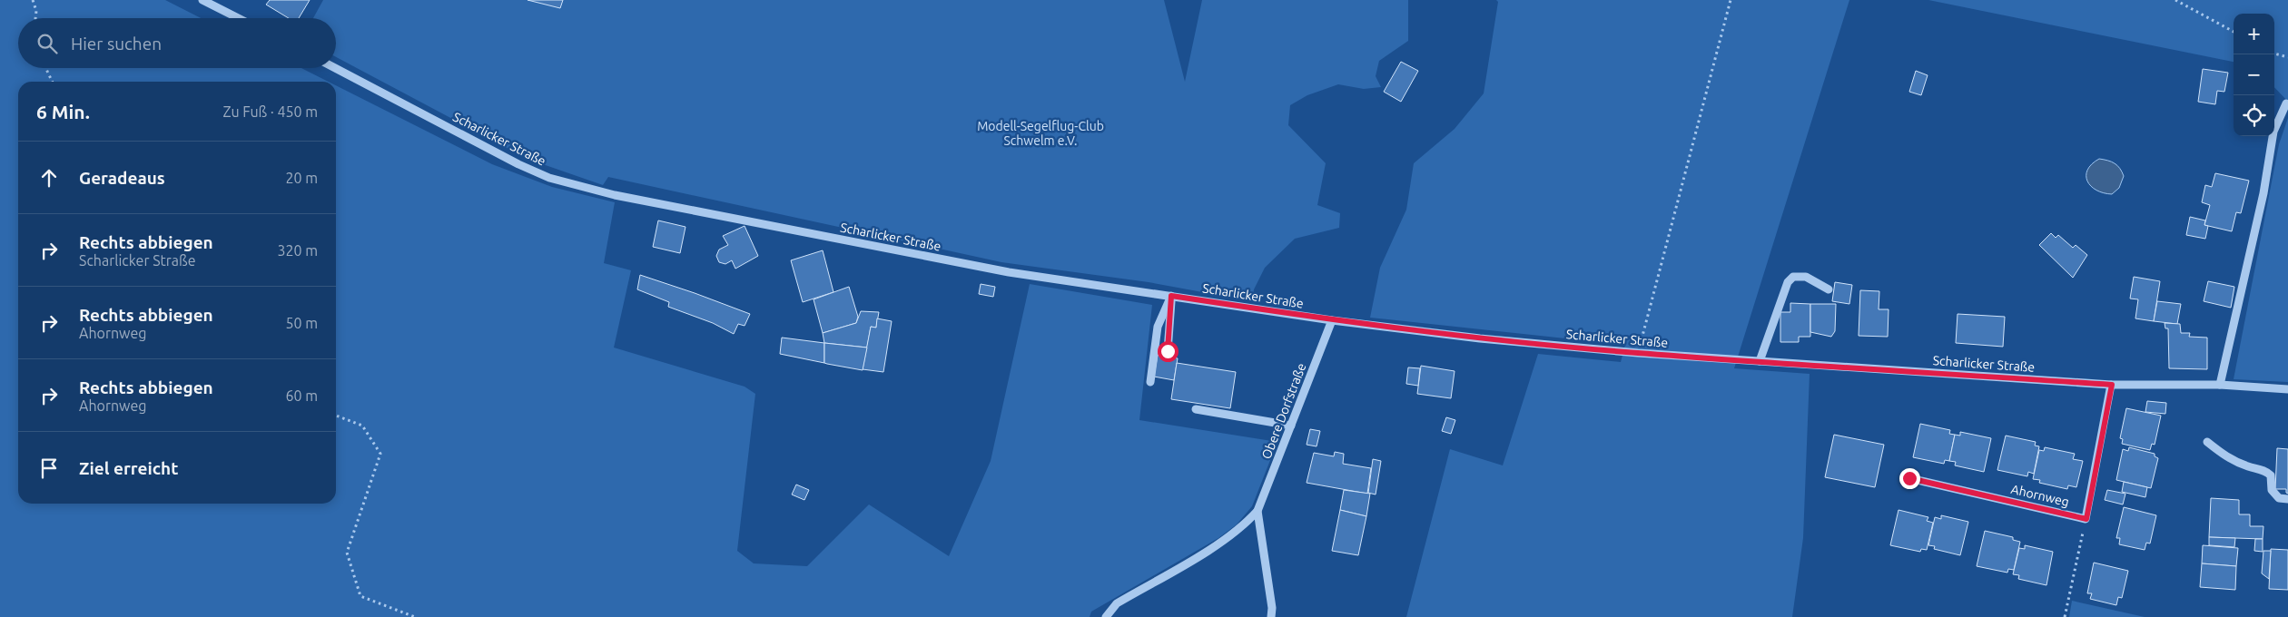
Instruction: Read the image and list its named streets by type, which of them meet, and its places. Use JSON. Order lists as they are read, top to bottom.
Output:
{
  "streets": {
    "street": ["Scharlicker Straße", "Obere Dorfstraße", "Ahornweg"]
  },
  "crossings": [
    ["Scharlicker Straße", "Obere Dorfstraße"]
  ],
  "parks": ["Modell-Segelflug-Club Schwelm e.V."],
  "page": {
    "map_buttons": ["+", "−"],
    "search": "Hier suchen",
    "heading": ["6 Min.", "Zu Fuß · 450 m"],
    "list": [
      ["Geradeaus", "20 m"],
      ["Rechts abbiegen", "Scharlicker Straße", "320 m"],
      ["Rechts abbiegen", "Ahornweg", "50 m"],
      ["Rechts abbiegen", "Ahornweg", "60 m"],
      "Ziel erreicht"
    ]
  }
}
